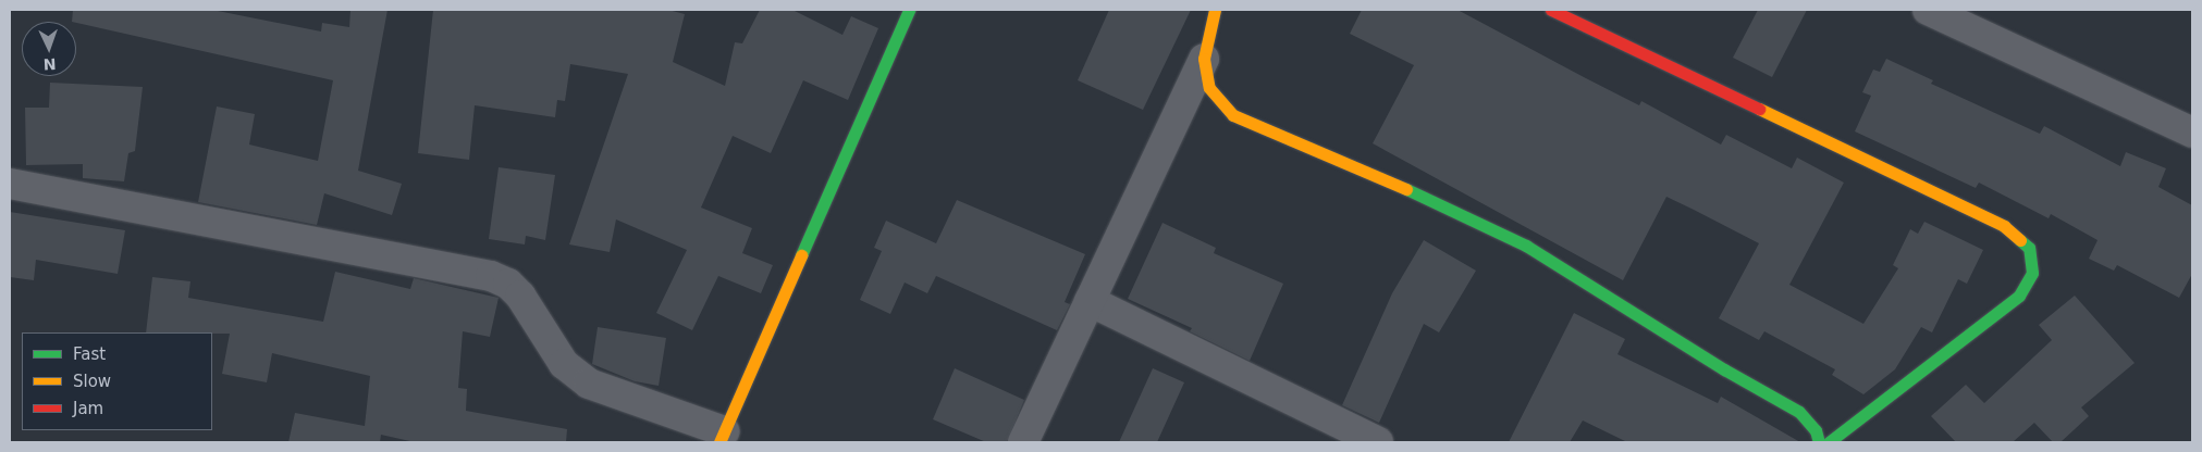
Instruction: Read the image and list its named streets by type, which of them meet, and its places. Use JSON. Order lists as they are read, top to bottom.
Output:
{
  "legend": ["Fast", "Slow", "Jam"],
  "north": "bottom"
}
